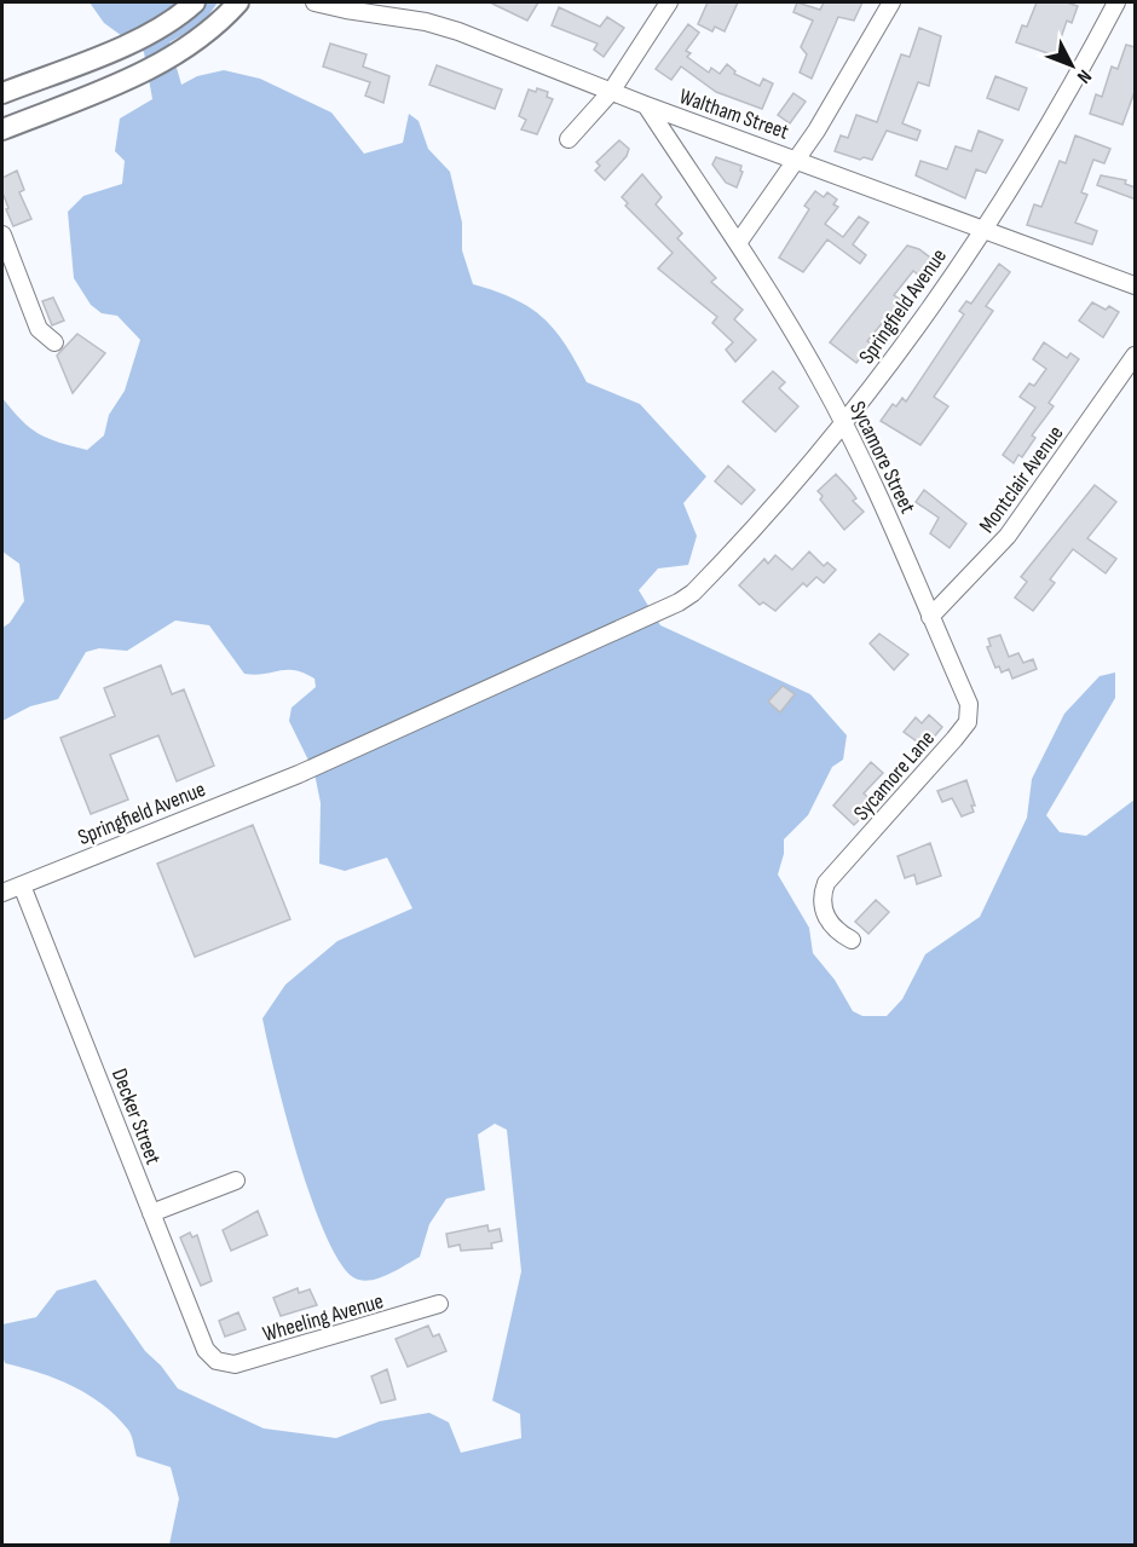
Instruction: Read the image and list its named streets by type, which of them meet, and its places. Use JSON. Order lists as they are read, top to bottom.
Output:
{
  "streets": {
    "street": [
      "Waltham Street",
      "Springfield Avenue",
      "Sycamore Street",
      "Montclair Avenue",
      "Sycamore Lane",
      "Decker Street",
      "Wheeling Avenue"
    ]
  },
  "crossings": [
    ["Waltham Street", "Springfield Avenue"],
    ["Waltham Street", "Sycamore Street"],
    ["Springfield Avenue", "Sycamore Street"],
    ["Springfield Avenue", "Decker Street"],
    ["Sycamore Street", "Montclair Avenue"],
    ["Sycamore Street", "Sycamore Lane"],
    ["Decker Street", "Wheeling Avenue"]
  ],
  "north": "bottom right"
}
